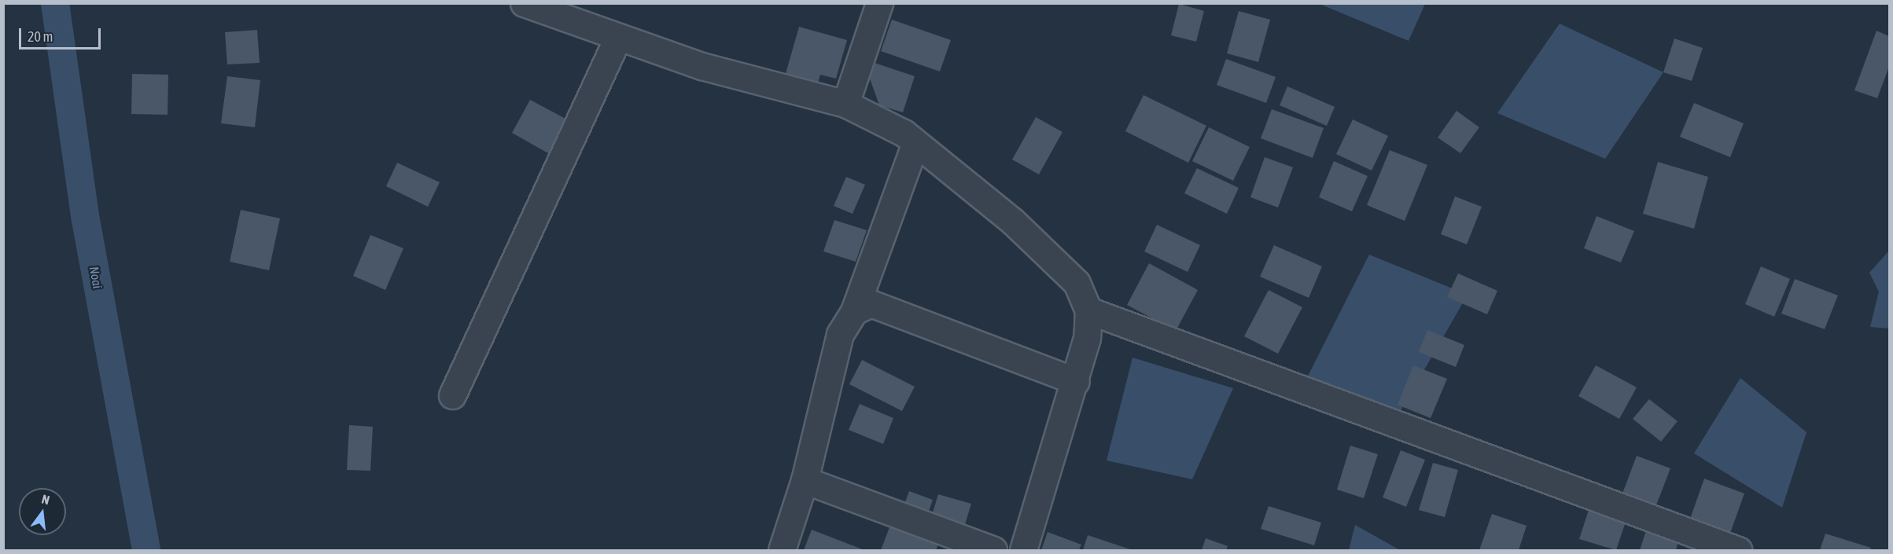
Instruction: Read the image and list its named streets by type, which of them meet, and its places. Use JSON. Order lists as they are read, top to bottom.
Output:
{
  "water": ["Noai"],
  "scale_bar": "20 m",
  "north": "top"
}
